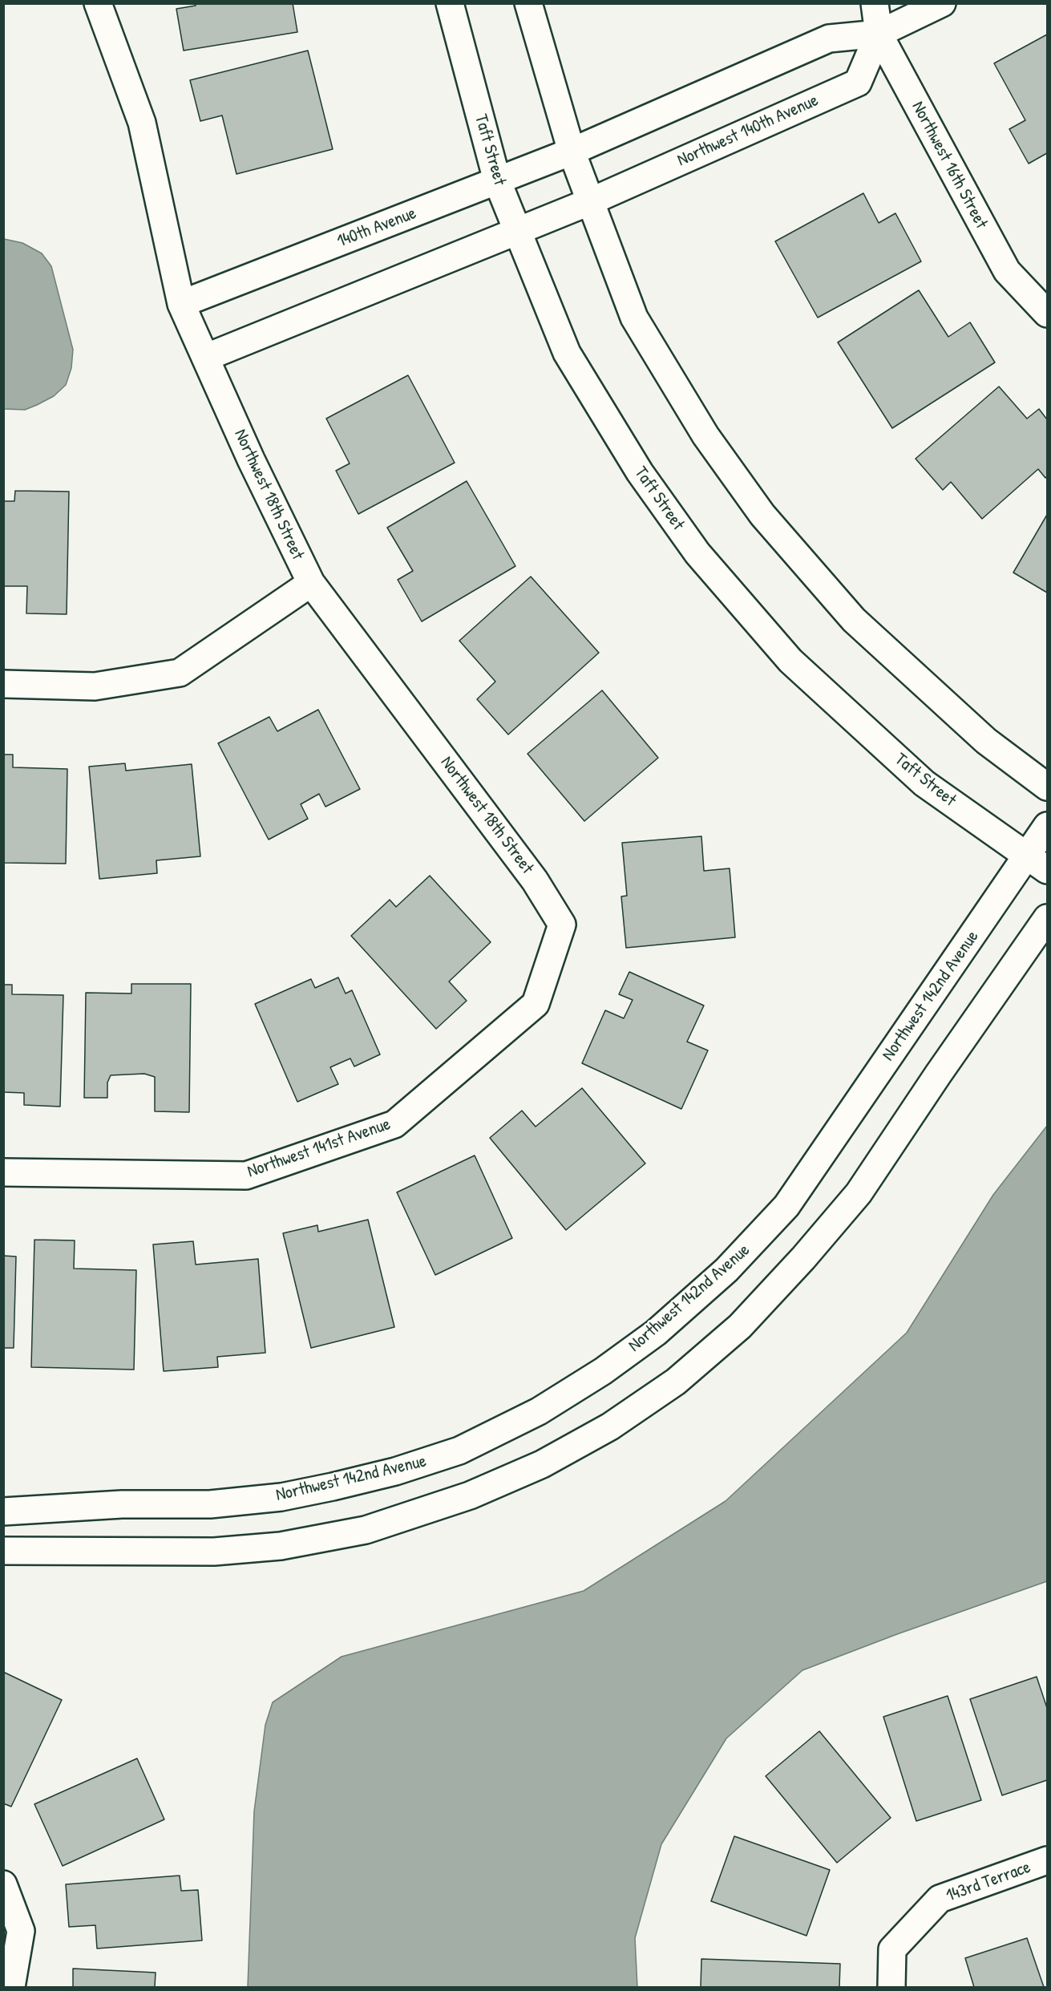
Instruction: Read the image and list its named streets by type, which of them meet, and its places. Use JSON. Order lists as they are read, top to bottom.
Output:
{
  "streets": {
    "street": [
      "Northwest 140th Avenue",
      "Taft Street",
      "Northwest 16th Street",
      "140th Avenue",
      "Northwest 18th Street",
      "Northwest 142nd Avenue",
      "Northwest 141st Avenue",
      "143rd Terrace"
    ]
  },
  "crossings": [
    ["Northwest 140th Avenue", "Northwest 16th Street"],
    ["Taft Street", "140th Avenue"],
    ["Taft Street", "Northwest 142nd Avenue"],
    ["140th Avenue", "Northwest 18th Street"],
    ["Northwest 18th Street", "Northwest 141st Avenue"]
  ]
}
